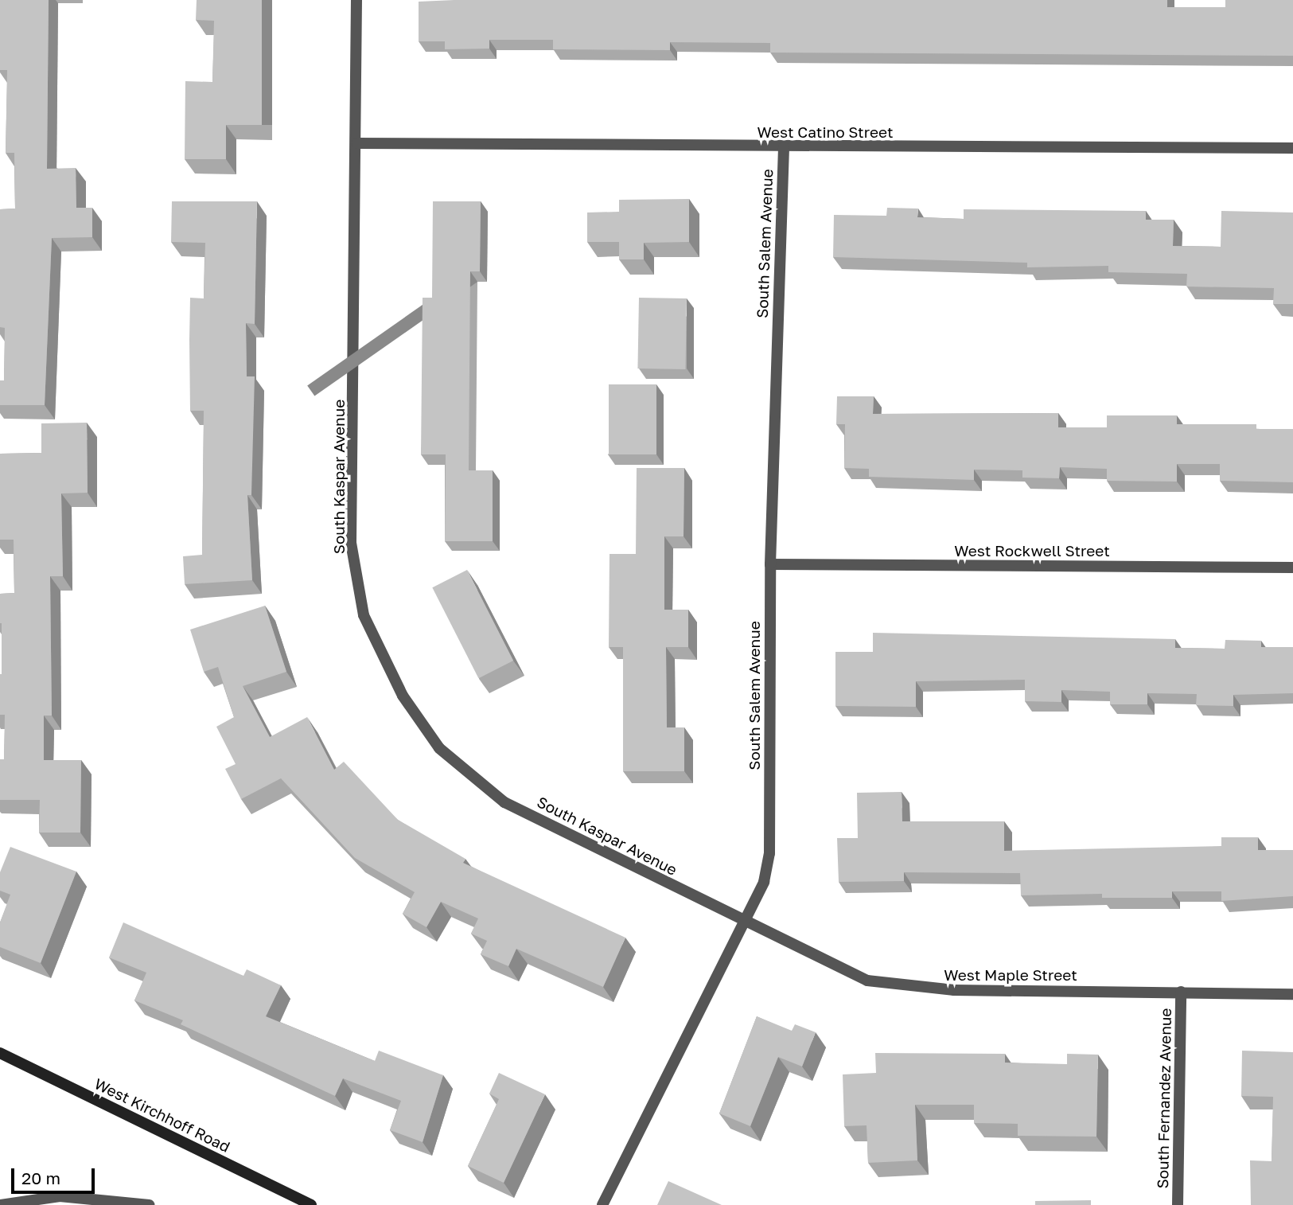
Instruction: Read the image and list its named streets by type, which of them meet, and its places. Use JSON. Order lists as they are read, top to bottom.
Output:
{
  "streets": {
    "main road": ["West Kirchhoff Road"],
    "street": [
      "West Catino Street",
      "South Salem Avenue",
      "South Kaspar Avenue",
      "West Rockwell Street",
      "West Maple Street",
      "South Fernandez Avenue"
    ]
  },
  "crossings": [
    ["West Catino Street", "South Salem Avenue"],
    ["West Catino Street", "South Kaspar Avenue"],
    ["South Salem Avenue", "South Kaspar Avenue"],
    ["South Salem Avenue", "West Rockwell Street"],
    ["South Salem Avenue", "West Maple Street"],
    ["South Kaspar Avenue", "West Maple Street"],
    ["West Maple Street", "South Fernandez Avenue"]
  ],
  "scale_bar": "20 m"
}
